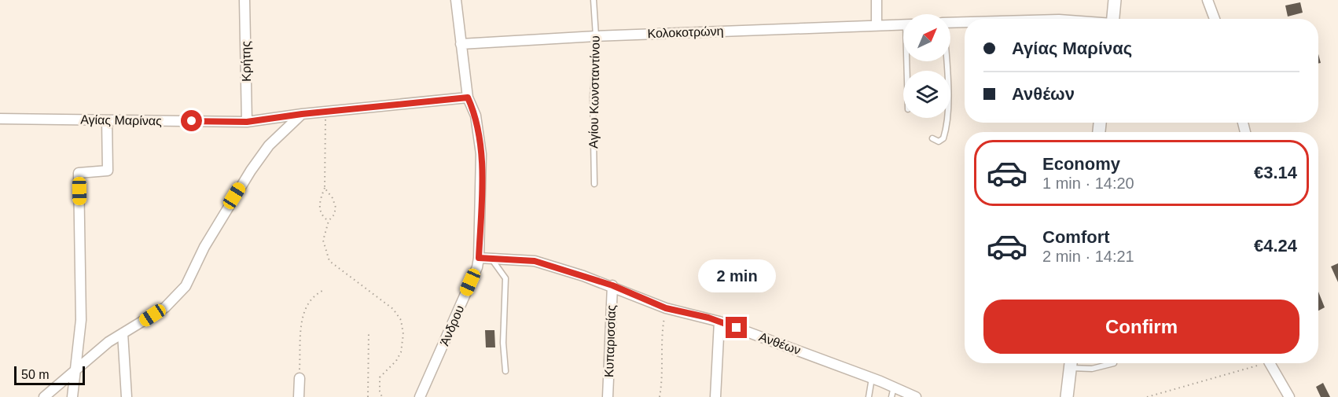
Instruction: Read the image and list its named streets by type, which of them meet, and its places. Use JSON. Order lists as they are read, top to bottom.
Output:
{
  "streets": {
    "street": [
      "Κολοκοτρώνη",
      "Κρήτης",
      "Αγίας Μαρίνας",
      "Άνδρου",
      "Κυπαρισσίας",
      "Ανθέων"
    ],
    "lane": ["Αγίου Κωνσταντίνου"]
  },
  "crossings": [
    ["Κολοκοτρώνη", "Αγίου Κωνσταντίνου"],
    ["Κολοκοτρώνη", "Άνδρου"],
    ["Κρήτης", "Αγίας Μαρίνας"],
    ["Αγίας Μαρίνας", "Άνδρου"],
    ["Άνδρου", "Ανθέων"],
    ["Κυπαρισσίας", "Ανθέων"]
  ],
  "scale_bar": "50 m",
  "north": "top right",
  "page": {
    "banner": ["Αγίας Μαρίνας", "Ανθέων"],
    "list": [
      {
        "name": "Economy",
        "note": "1 min · 14:20",
        "value": "€3.14"
      },
      {
        "name": "Comfort",
        "note": "2 min · 14:21",
        "value": "€4.24"
      }
    ],
    "bubble": "2 min",
    "buttons": "Confirm",
    "scale": "50 m"
  }
}
